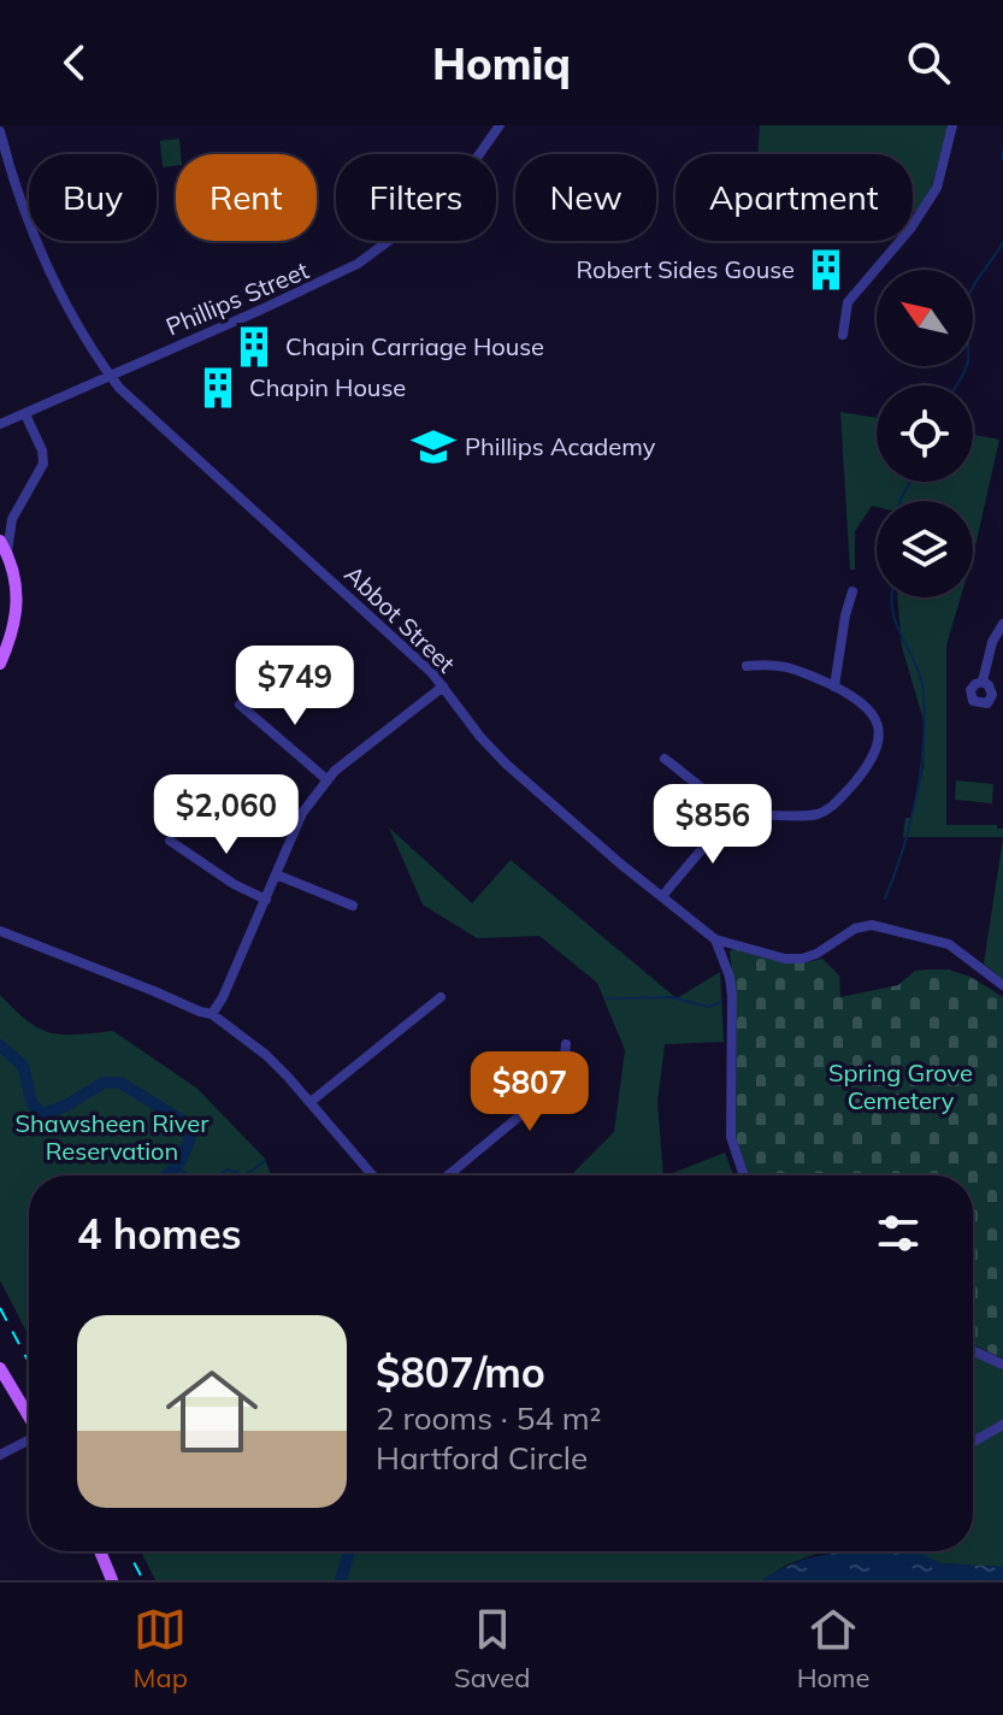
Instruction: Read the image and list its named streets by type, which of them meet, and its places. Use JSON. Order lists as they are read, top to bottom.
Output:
{
  "streets": {
    "street": ["Phillips Street", "Abbot Street"]
  },
  "crossings": [
    ["Phillips Street", "Abbot Street"]
  ],
  "parks": ["Spring Grove Cemetery", "Shawsheen River Reservation"],
  "places": {
    "building": ["Robert Sides Gouse", "Chapin Carriage House", "Chapin House"],
    "school or university": ["Phillips Academy"]
  },
  "north": "top left",
  "page": {
    "header": "Homiq",
    "chip": [
      "Buy",
      "Rent",
      "Filters",
      "New",
      "Apartment"
    ],
    "price": [
      "$749",
      "$2,060",
      "$856",
      "$807"
    ],
    "heading": "4 homes",
    "list": [
      {
        "name": "$807/mo",
        "note": "2 rooms · 54 m² · Hartford Circle"
      }
    ],
    "tabs": ["Map", "Saved", "Home"]
  }
}
